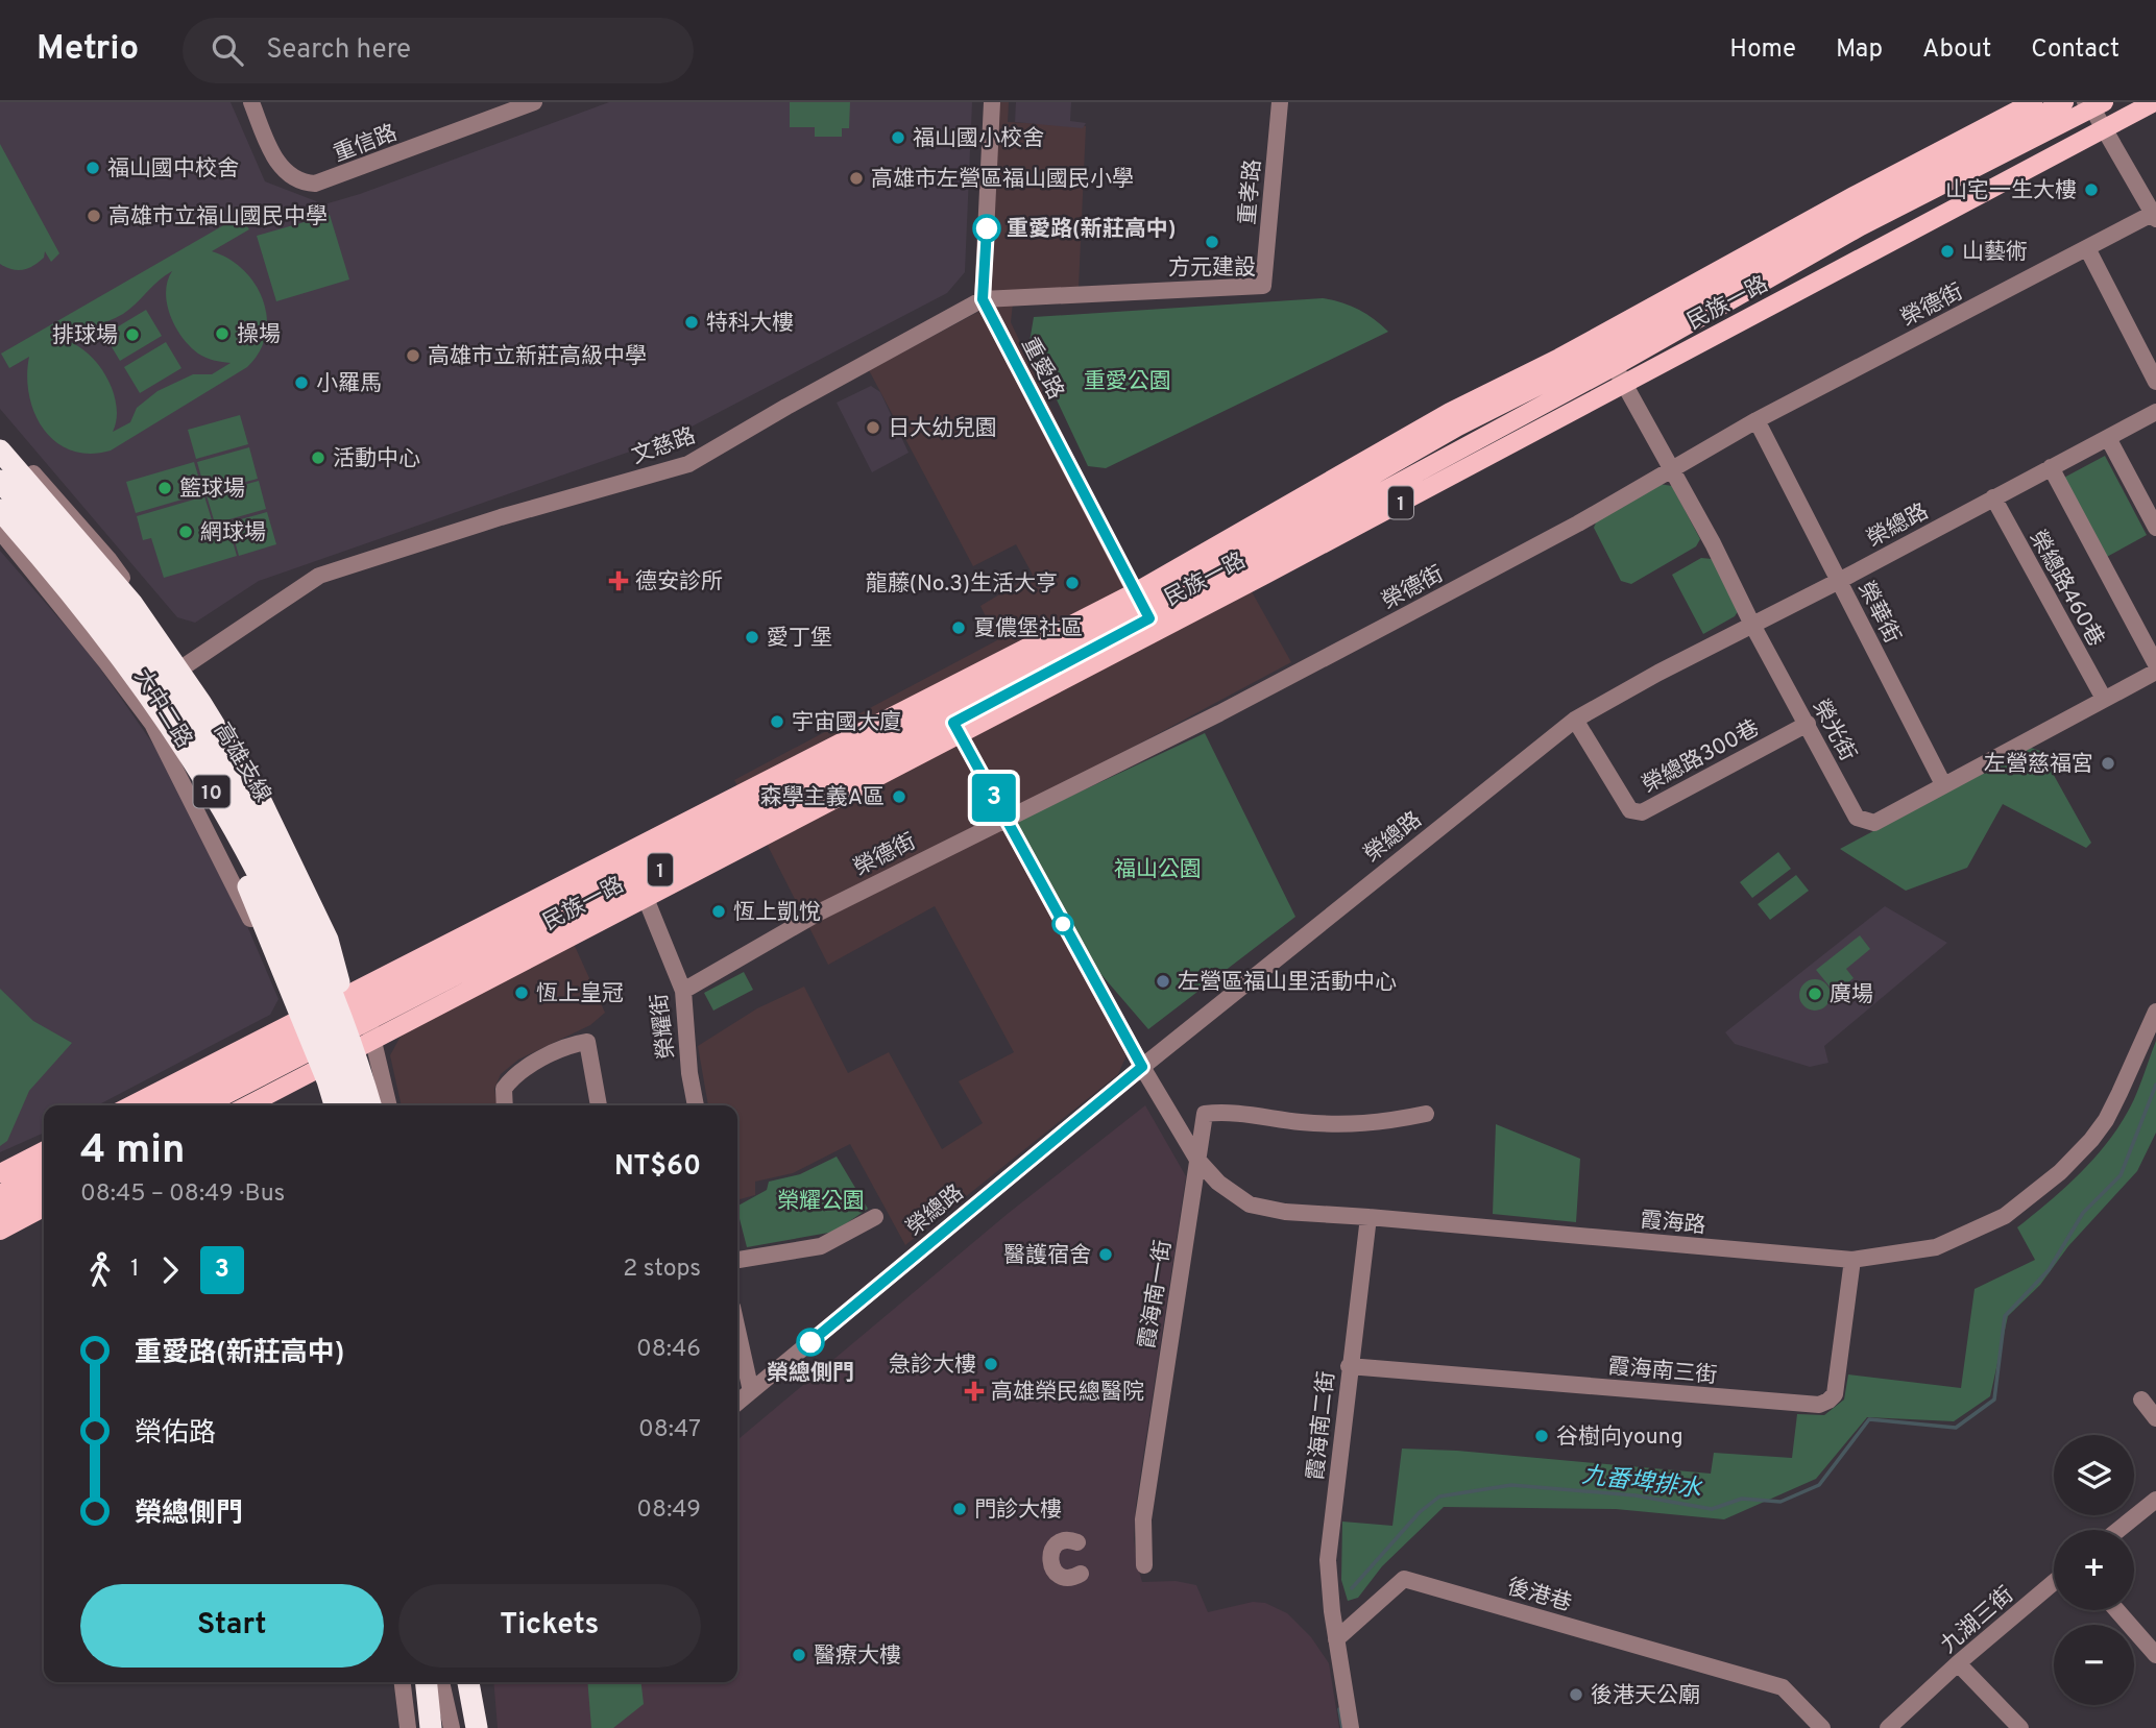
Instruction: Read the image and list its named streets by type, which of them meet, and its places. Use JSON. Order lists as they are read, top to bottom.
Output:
{
  "streets": {
    "highway": ["高雄支線", "10"],
    "main road": ["民族一路", "1"],
    "street": [
      "重信路",
      "重孝路",
      "榮德街",
      "重愛路",
      "文慈路",
      "榮總路",
      "榮總路460巷",
      "榮華街",
      "大中二路",
      "榮光街",
      "榮總路300巷",
      "榮耀街",
      "霞海路",
      "霞海南一街",
      "霞海南三街",
      "霞海南二街",
      "後港巷",
      "九湖三街"
    ]
  },
  "crossings": [
    ["重孝路", "文慈路"],
    ["民族一路", "重愛路"],
    ["民族一路", "大中二路"],
    ["民族一路", "榮光街"],
    ["民族一路", "高雄支線"],
    ["民族一路", "榮耀街"],
    ["民族一路", "霞海路"],
    ["榮德街", "榮華街"],
    ["榮德街", "榮光街"],
    ["榮德街", "榮耀街"],
    ["榮德街", "霞海路"],
    ["重愛路", "文慈路"],
    ["文慈路", "大中二路"],
    ["榮總路", "榮總路460巷"],
    ["榮總路", "榮華街"],
    ["榮總路", "榮光街"],
    ["榮總路", "榮總路300巷"],
    ["榮總路", "霞海路"],
    ["榮總路460巷", "榮光街"],
    ["榮華街", "榮光街"],
    ["大中二路", "高雄支線"],
    ["榮光街", "榮總路300巷"],
    ["霞海路", "霞海南一街"],
    ["霞海路", "霞海南三街"],
    ["霞海路", "霞海南二街"],
    ["霞海南三街", "霞海南二街"],
    ["霞海南二街", "後港巷"]
  ],
  "water": ["九番埤排水"],
  "parks": ["重愛公園", "福山公園", "榮耀公園"],
  "places": {
    "other": [
      "福山國小校舍",
      "福山國中校舍",
      "高雄市左營區福山國民小學",
      "山宅一生大樓",
      "高雄市立福山國民中學",
      "重愛路(新莊高中)",
      "方元建設",
      "山藝術",
      "特科大樓",
      "操場",
      "排球場",
      "高雄市立新莊高級中學",
      "小羅馬",
      "日大幼兒園",
      "活動中心",
      "籃球場",
      "網球場",
      "龍藤(No.3)生活大亨",
      "夏儂堡社區",
      "愛丁堡",
      "宇宙國大廈",
      "左營慈福宮",
      "森學主義A區",
      "恆上凱悅",
      "左營區福山里活動中心",
      "恆上皇冠",
      "廣場",
      "醫護宿舍",
      "榮總側門",
      "急診大樓",
      "谷樹向young",
      "門診大樓",
      "醫療大樓",
      "後港天公廟"
    ],
    "health": ["德安診所", "高雄榮民總醫院"]
  },
  "lines": ["bus line 3"],
  "page": {
    "header": "Metrio",
    "search": "Search here",
    "nav": [
      "Home",
      "Map",
      "About",
      "Contact"
    ],
    "on_map": "3",
    "heading": ["4 min", "08:45 – 08:49 · Bus", "NT$60"],
    "legs": ["1", "3", "2 stops"],
    "list": [
      {
        "name": "重愛路(新莊高中)",
        "value": "08:46"
      },
      {
        "name": "榮佑路",
        "value": "08:47"
      },
      {
        "name": "榮總側門",
        "value": "08:49"
      }
    ],
    "map_buttons": ["+", "−"],
    "buttons": ["Start", "Tickets"]
  }
}
